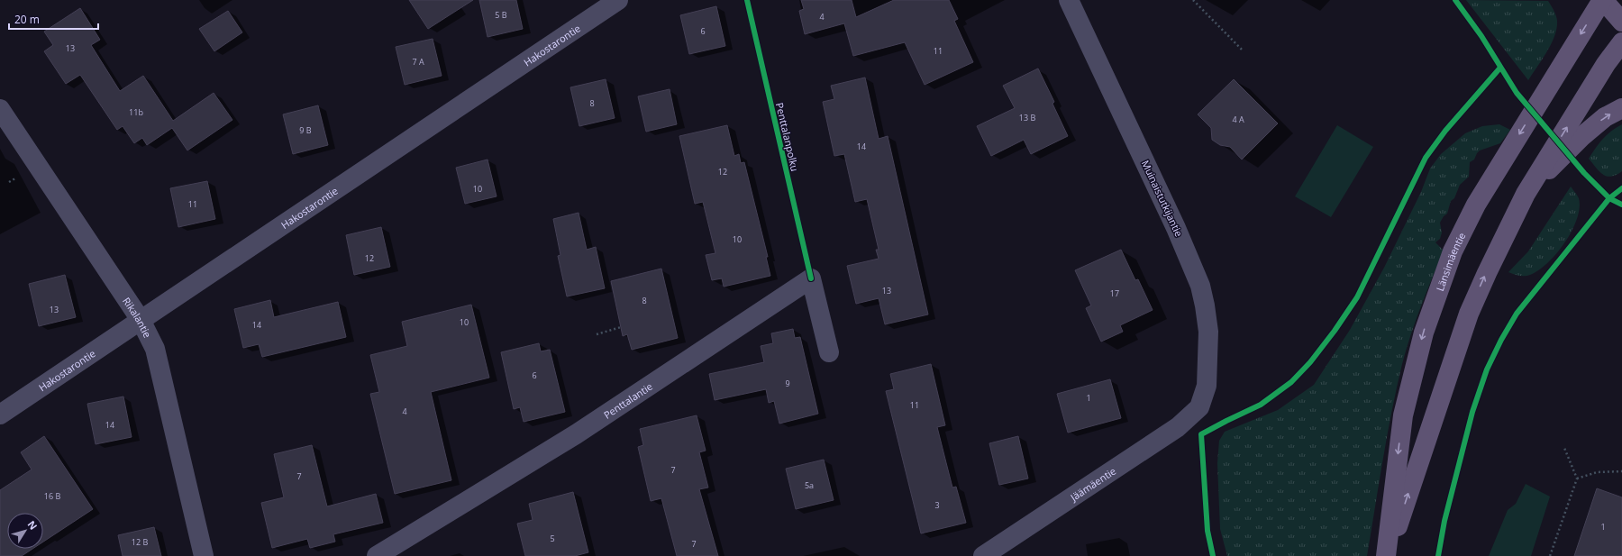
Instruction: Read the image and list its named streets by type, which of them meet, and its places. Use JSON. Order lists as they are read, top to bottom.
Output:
{
  "streets": {
    "main road": ["Länsimäentie"],
    "street": [
      "Hakostarontie",
      "Muinaistutkijantie",
      "Rikalantie",
      "Penttalantie",
      "Jäämäentie"
    ],
    "cycle path": ["Penttalanpolku"]
  },
  "crossings": [
    ["Hakostarontie", "Rikalantie"],
    ["Muinaistutkijantie", "Jäämäentie"]
  ],
  "house_numbers": [
    "5 B",
    "4",
    "6",
    "13",
    "11",
    "7 A",
    "8",
    "11b",
    "13 B",
    "4 A",
    "9 B",
    "14",
    "12",
    "10",
    "11",
    "10",
    "12",
    "13",
    "17",
    "8",
    "13",
    "10",
    "14",
    "6",
    "9",
    "1",
    "11",
    "4",
    "14",
    "7",
    "7",
    "5a",
    "16 B",
    "3",
    "1",
    "5",
    "12 B",
    "7"
  ],
  "scale_bar": "20 m",
  "north": "top right"
}
